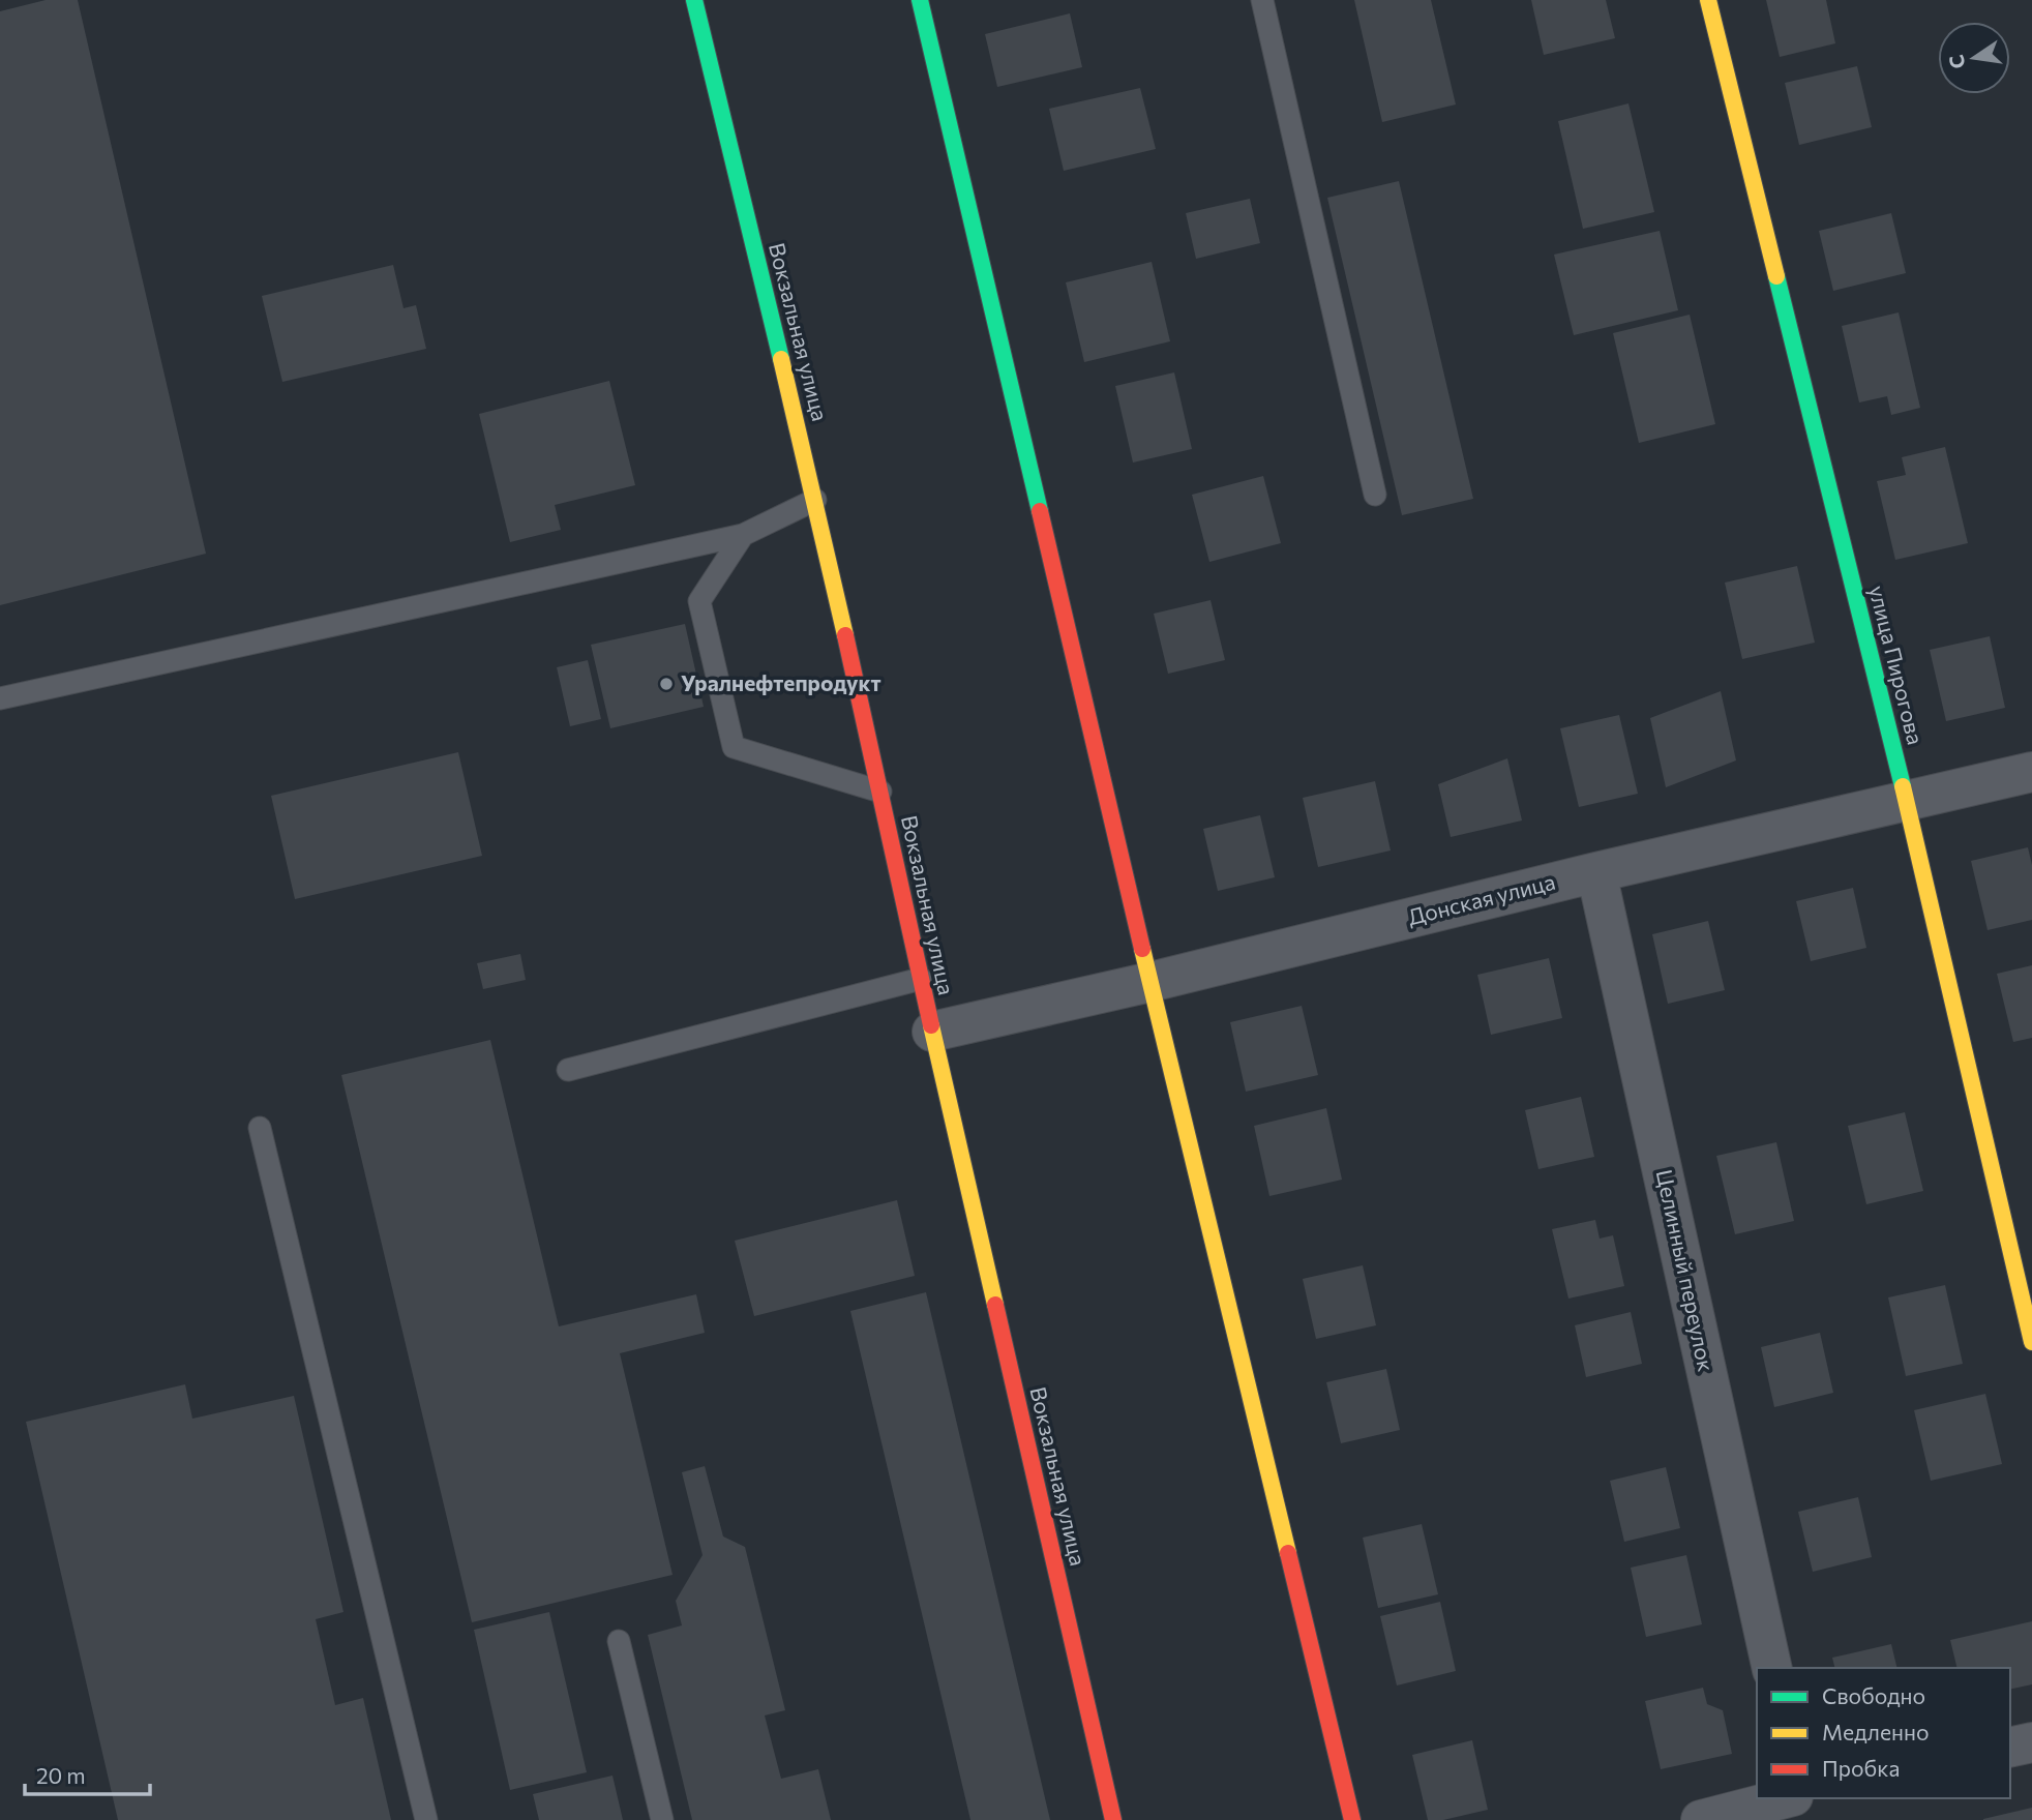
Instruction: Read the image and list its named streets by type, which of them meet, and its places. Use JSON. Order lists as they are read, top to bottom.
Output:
{
  "streets": {
    "street": [
      "Вокзальная улица",
      "улица Пирогова",
      "Донская улица",
      "Целинный переулок"
    ]
  },
  "crossings": [
    ["Вокзальная улица", "Донская улица"],
    ["улица Пирогова", "Донская улица"],
    ["Донская улица", "Целинный переулок"]
  ],
  "places": ["Уралнефтепродукт"],
  "legend": ["Свободно", "Медленно", "Пробка"],
  "scale_bar": "20 m",
  "north": "left"
}
